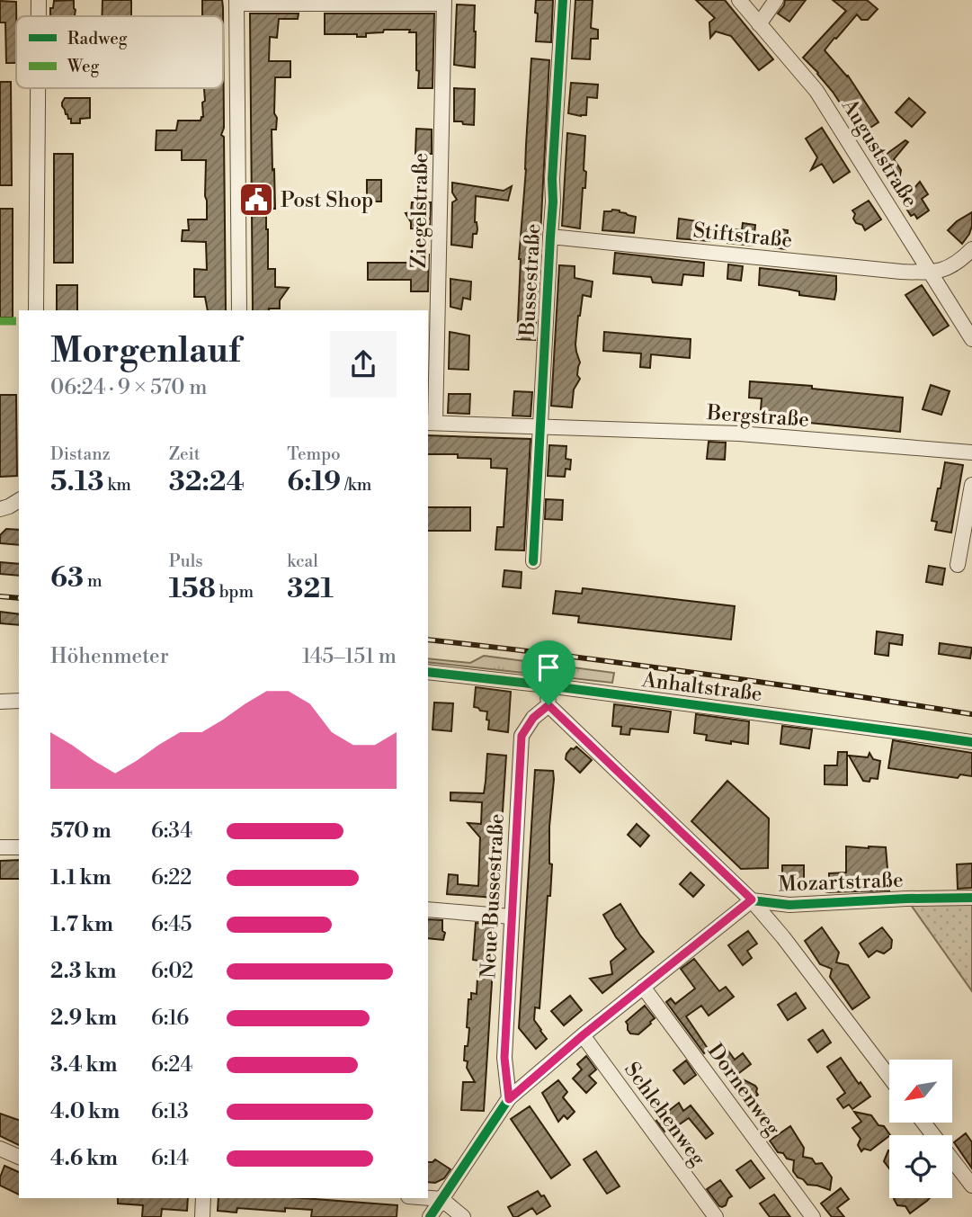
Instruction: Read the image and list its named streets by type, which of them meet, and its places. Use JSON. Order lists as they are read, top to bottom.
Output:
{
  "streets": {
    "street": [
      "Auguststraße",
      "Ziegelstraße",
      "Stiftstraße",
      "Bussestraße",
      "Bergstraße",
      "Anhaltstraße",
      "Mozartstraße",
      "Neue Bussestraße",
      "Dornenweg",
      "Schlehenweg"
    ]
  },
  "crossings": [
    ["Auguststraße", "Stiftstraße"],
    ["Ziegelstraße", "Bergstraße"],
    ["Stiftstraße", "Bussestraße"],
    ["Bussestraße", "Bergstraße"],
    ["Mozartstraße", "Neue Bussestraße"],
    ["Mozartstraße", "Dornenweg"],
    ["Mozartstraße", "Schlehenweg"]
  ],
  "places": {
    "public building": ["Post Shop"]
  },
  "legend": ["Radweg", "Weg"],
  "north": "bottom left",
  "page": {
    "heading": ["Morgenlauf", "06:24 · 9 × 570 m"],
    "stats": [
      ["Distanz", "5.13 km"],
      ["Zeit", "32:24"],
      ["Tempo", "6:19 /km"],
      ["63 m"],
      ["Puls", "158 bpm"],
      ["kcal", "321"]
    ],
    "chart": ["Höhenmeter", "145–151 m"],
    "list": [
      {
        "name": "570 m",
        "note": "6:34"
      },
      {
        "name": "1.1 km",
        "note": "6:22"
      },
      {
        "name": "1.7 km",
        "note": "6:45"
      },
      {
        "name": "2.3 km",
        "note": "6:02"
      },
      {
        "name": "2.9 km",
        "note": "6:16"
      },
      {
        "name": "3.4 km",
        "note": "6:24"
      },
      {
        "name": "4.0 km",
        "note": "6:13"
      },
      {
        "name": "4.6 km",
        "note": "6:14"
      }
    ]
  }
}
